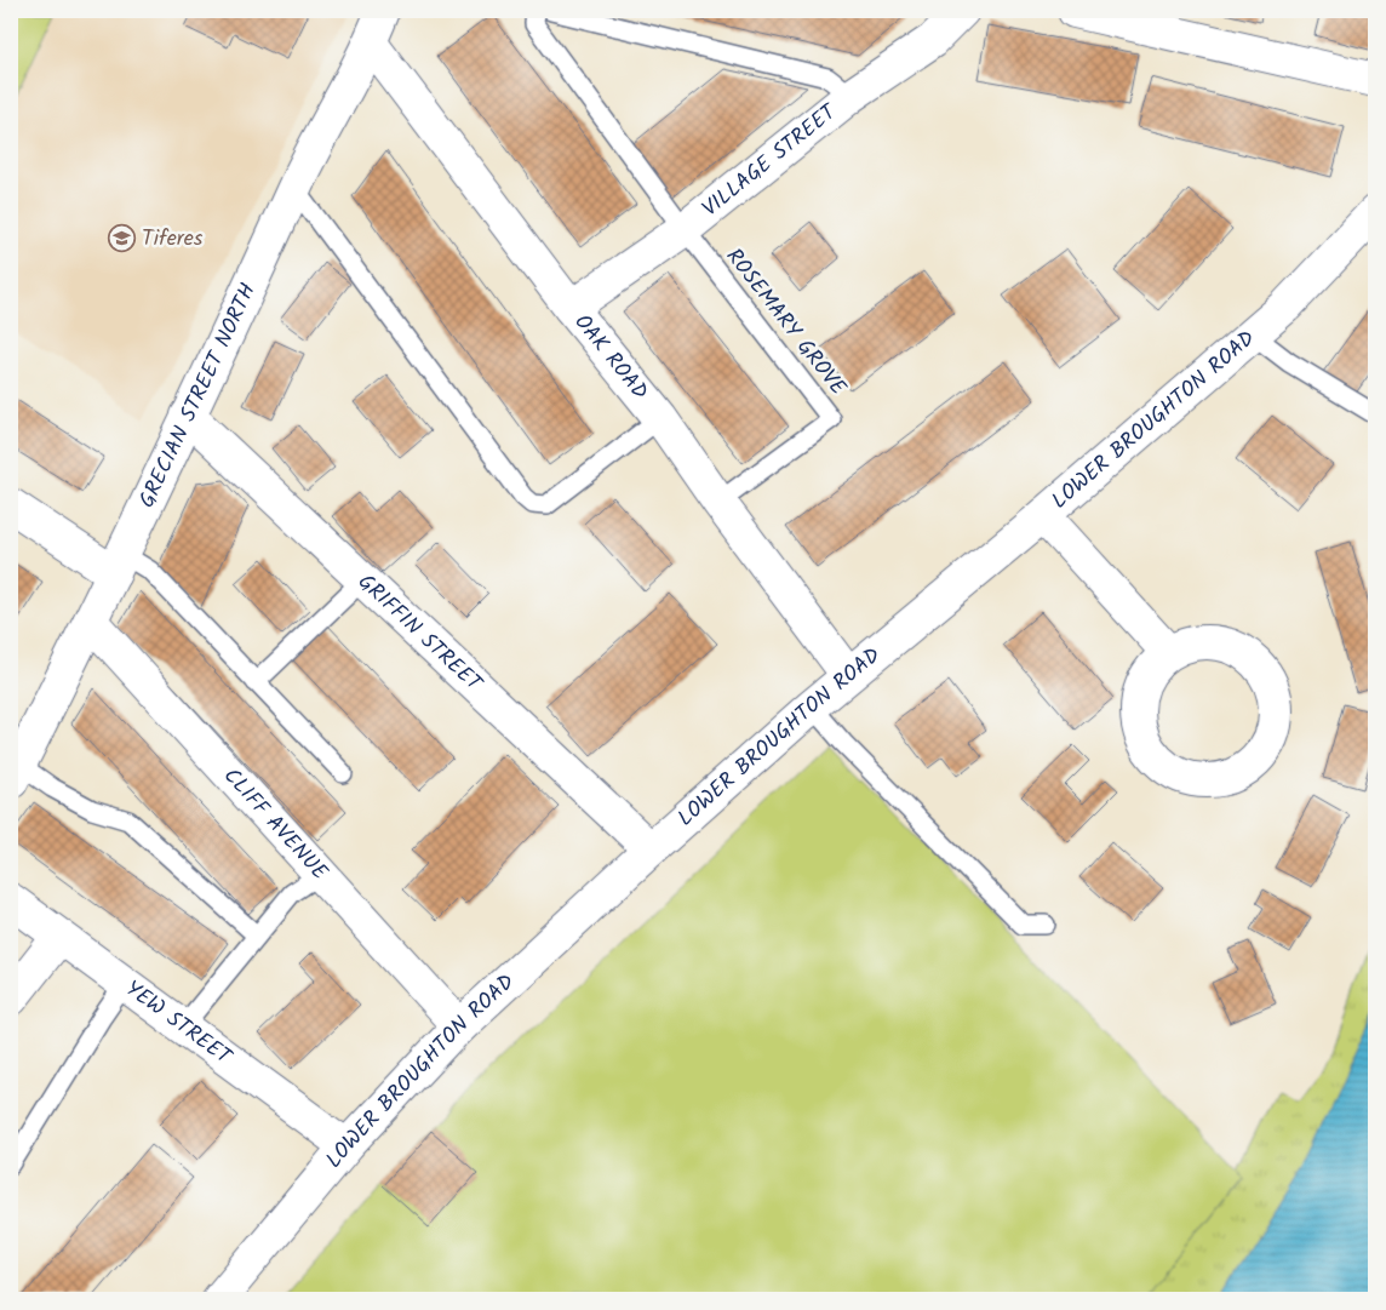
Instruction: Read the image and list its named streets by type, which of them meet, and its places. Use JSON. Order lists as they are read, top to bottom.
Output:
{
  "streets": {
    "street": [
      "VILLAGE STREET",
      "OAK ROAD",
      "GRECIAN STREET NORTH",
      "LOWER BROUGHTON ROAD",
      "GRIFFIN STREET",
      "CLIFF AVENUE",
      "YEW STREET"
    ],
    "lane": ["ROSEMARY GROVE"]
  },
  "crossings": [
    ["VILLAGE STREET", "ROSEMARY GROVE"],
    ["VILLAGE STREET", "OAK ROAD"],
    ["ROSEMARY GROVE", "OAK ROAD"],
    ["OAK ROAD", "GRECIAN STREET NORTH"],
    ["OAK ROAD", "LOWER BROUGHTON ROAD"],
    ["GRECIAN STREET NORTH", "GRIFFIN STREET"],
    ["GRECIAN STREET NORTH", "CLIFF AVENUE"],
    ["LOWER BROUGHTON ROAD", "GRIFFIN STREET"],
    ["LOWER BROUGHTON ROAD", "CLIFF AVENUE"],
    ["LOWER BROUGHTON ROAD", "YEW STREET"]
  ],
  "places": {
    "school or university": ["Tiferes"]
  }
}
